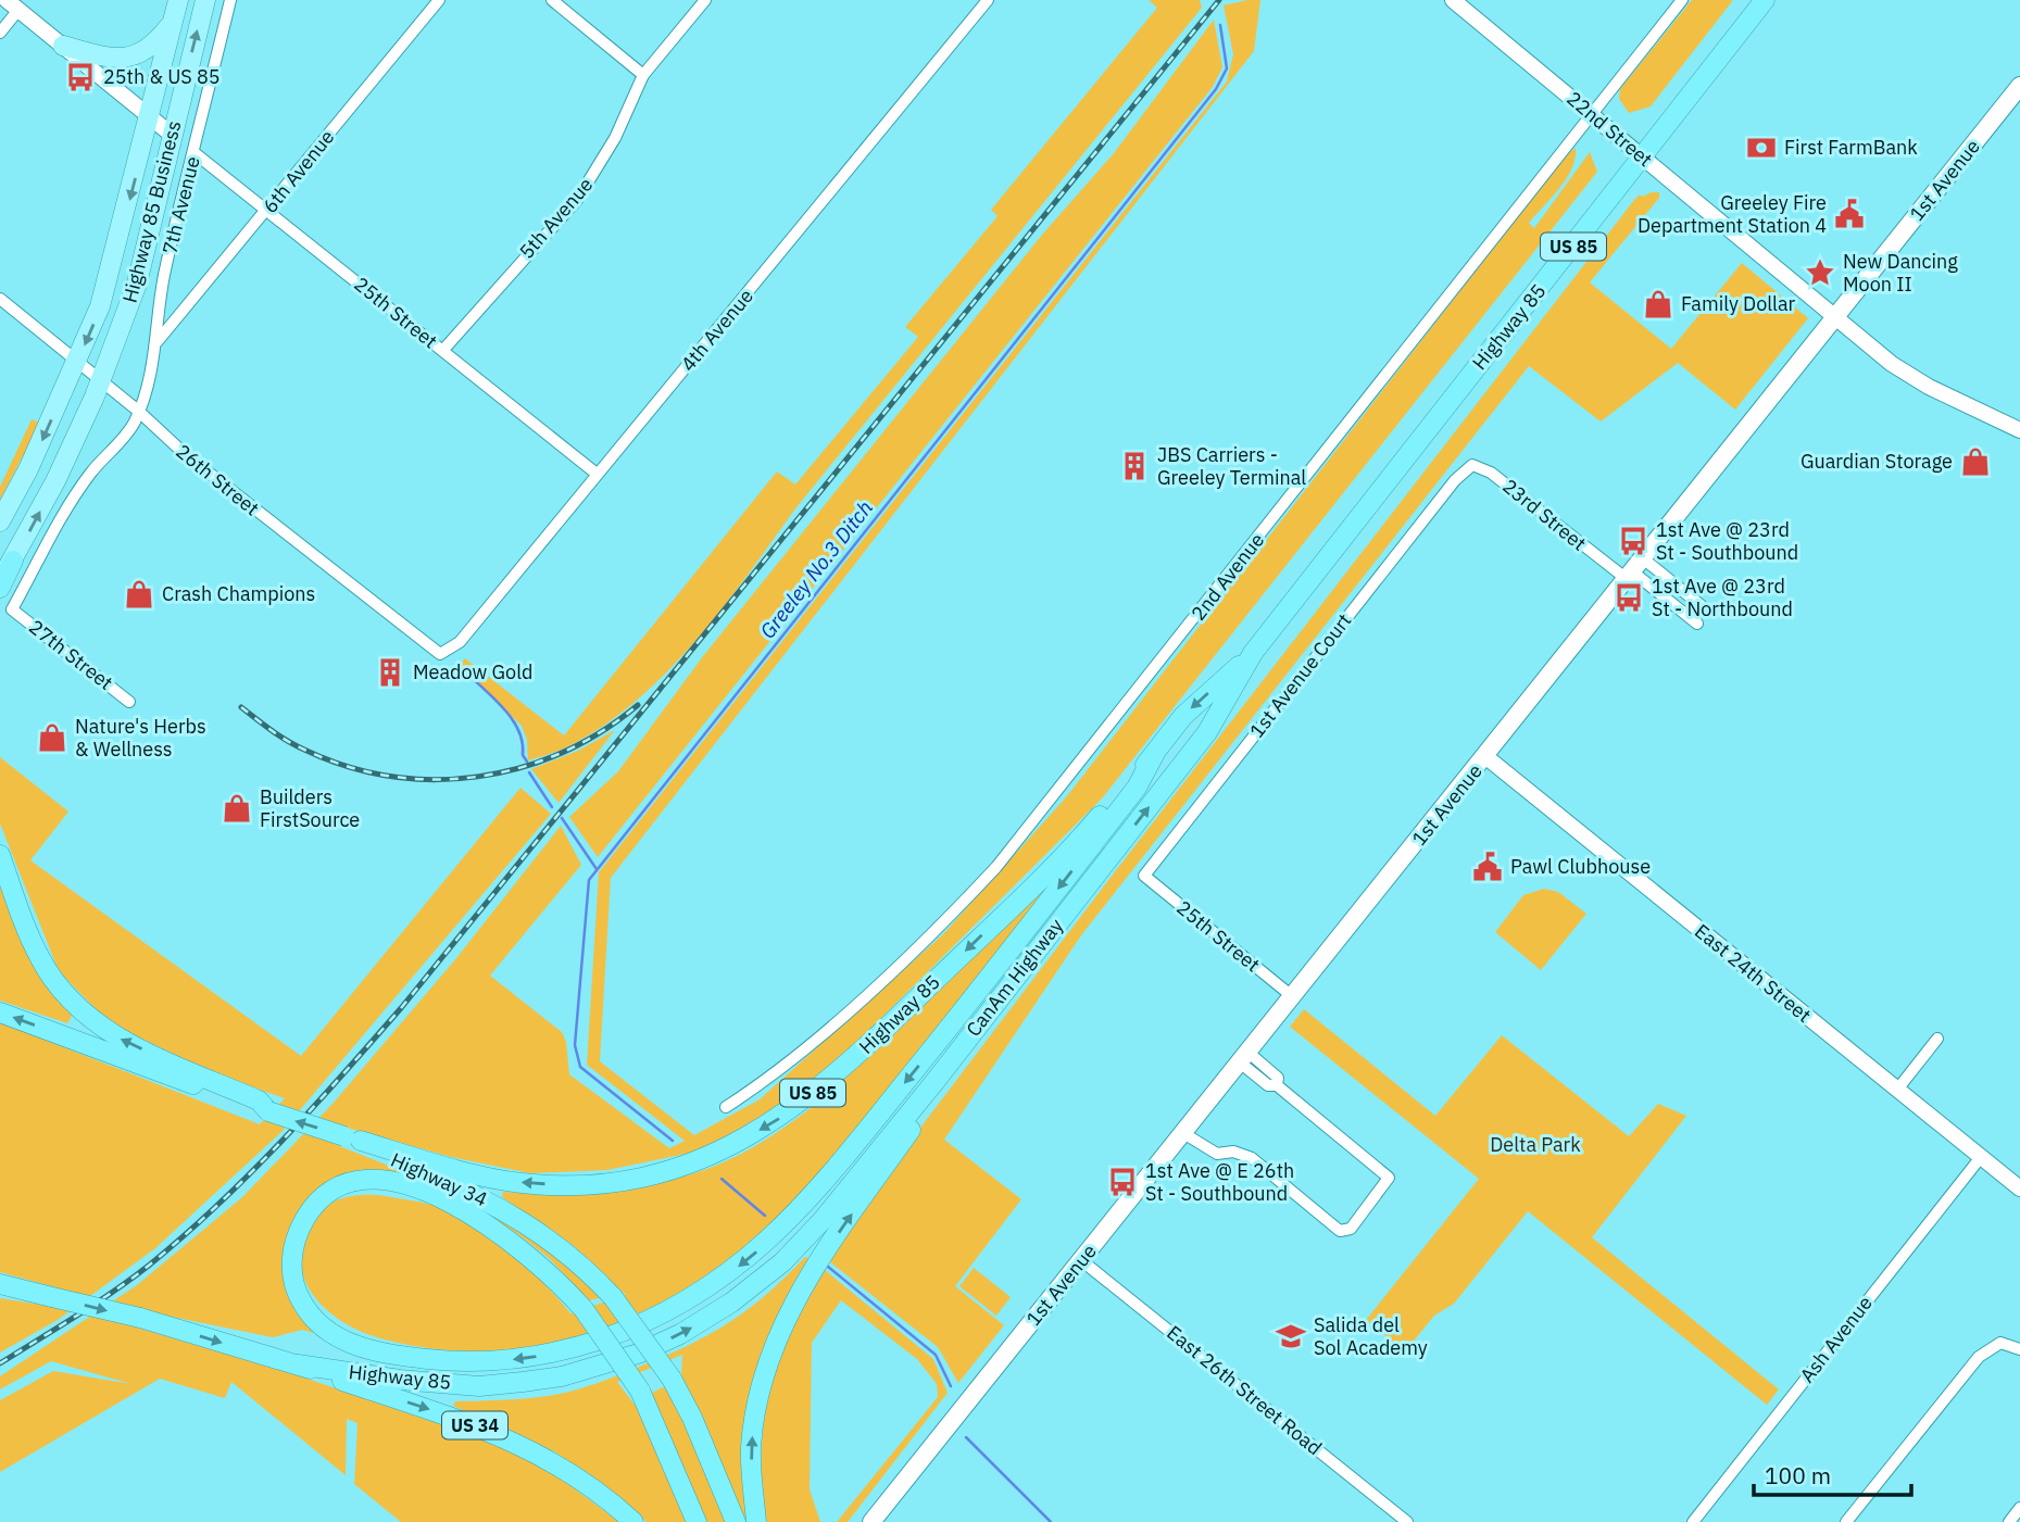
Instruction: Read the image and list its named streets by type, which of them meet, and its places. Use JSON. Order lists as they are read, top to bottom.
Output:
{
  "streets": {
    "highway": [
      "US 85",
      "Highway 85",
      "CanAm Highway",
      "Highway 34",
      "US 34"
    ],
    "main road": ["1st Avenue", "Highway 85 Business"],
    "street": [
      "22nd Street",
      "6th Avenue",
      "7th Avenue",
      "5th Avenue",
      "25th Street",
      "4th Avenue",
      "26th Street",
      "23rd Street",
      "2nd Avenue",
      "27th Street",
      "1st Avenue Court",
      "East 24th Street",
      "Ash Avenue",
      "East 26th Street Road"
    ]
  },
  "crossings": [
    ["22nd Street", "1st Avenue"],
    ["22nd Street", "Highway 85"],
    ["22nd Street", "2nd Avenue"],
    ["6th Avenue", "7th Avenue"],
    ["6th Avenue", "25th Street"],
    ["1st Avenue", "25th Street"],
    ["1st Avenue", "23rd Street"],
    ["1st Avenue", "East 24th Street"],
    ["1st Avenue", "East 26th Street Road"],
    ["7th Avenue", "25th Street"],
    ["7th Avenue", "26th Street"],
    ["7th Avenue", "27th Street"],
    ["Highway 85 Business", "26th Street"],
    ["5th Avenue", "25th Street"],
    ["25th Street", "4th Avenue"],
    ["25th Street", "1st Avenue Court"],
    ["Highway 85", "CanAm Highway"],
    ["Highway 85", "Highway 34"],
    ["Highway 85", "US 34"],
    ["4th Avenue", "26th Street"],
    ["26th Street", "27th Street"],
    ["23rd Street", "1st Avenue Court"],
    ["East 24th Street", "Ash Avenue"]
  ],
  "one_way": ["Highway 34"],
  "water": ["Greeley No.3 Ditch"],
  "parks": ["Delta Park"],
  "places": {
    "bus stop": [
      "25th & US 85",
      "1st Ave @ 23rd St - Southbound",
      "1st Ave @ 23rd St - Northbound",
      "1st Ave @ E 26th St - Southbound"
    ],
    "bank": ["First FarmBank"],
    "public building": ["Greeley Fire Department Station 4", "Pawl Clubhouse"],
    "place": ["New Dancing Moon II"],
    "shop": [
      "Family Dollar",
      "Guardian Storage",
      "Crash Champions",
      "Nature's Herbs & Wellness",
      "Builders FirstSource"
    ],
    "building": ["JBS Carriers - Greeley Terminal", "Meadow Gold"],
    "school or university": ["Salida del Sol Academy"]
  },
  "scale_bar": "100 m"
}
